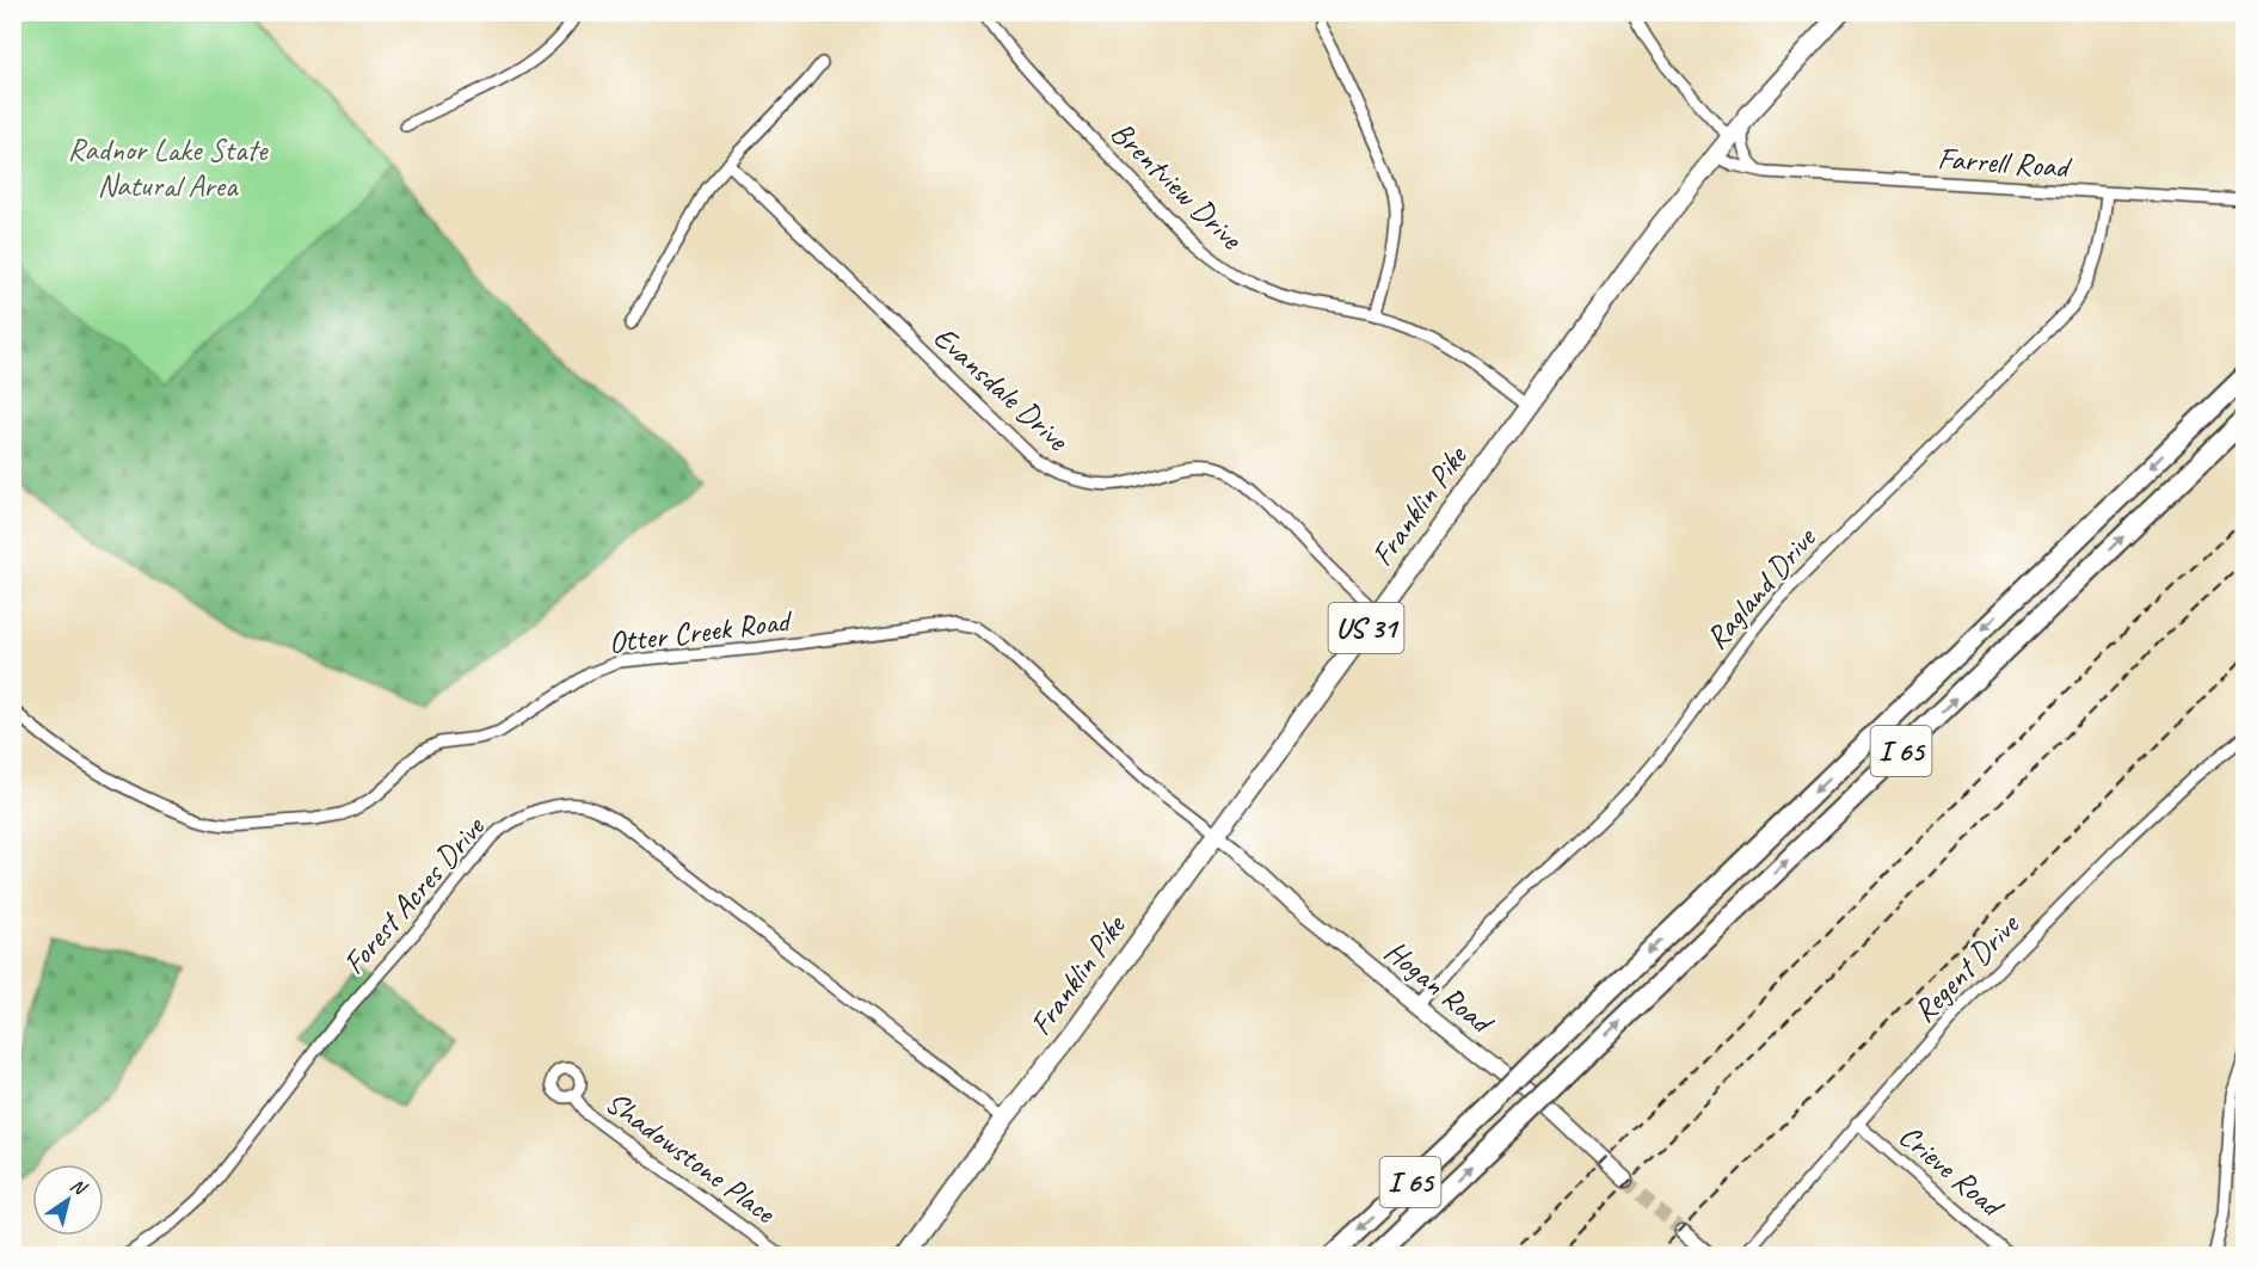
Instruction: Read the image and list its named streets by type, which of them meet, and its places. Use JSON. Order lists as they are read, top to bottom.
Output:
{
  "streets": {
    "highway": ["I 65"],
    "main road": ["Franklin Pike", "US 31"],
    "street": [
      "Farrell Road",
      "Brentview Drive",
      "Evansdale Drive",
      "Ragland Drive",
      "Otter Creek Road",
      "Forest Acres Drive",
      "Regent Drive",
      "Hogan Road",
      "Shadowstone Place",
      "Crieve Road"
    ]
  },
  "crossings": [
    ["Farrell Road", "Franklin Pike"],
    ["Farrell Road", "Ragland Drive"],
    ["Brentview Drive", "Franklin Pike"],
    ["Evansdale Drive", "Franklin Pike"],
    ["Franklin Pike", "Otter Creek Road"],
    ["Franklin Pike", "Forest Acres Drive"],
    ["Franklin Pike", "Hogan Road"],
    ["Ragland Drive", "Hogan Road"],
    ["Otter Creek Road", "Hogan Road"],
    ["Regent Drive", "Crieve Road"]
  ],
  "parks": ["Radnor Lake State Natural Area"],
  "north": "top right"
}
